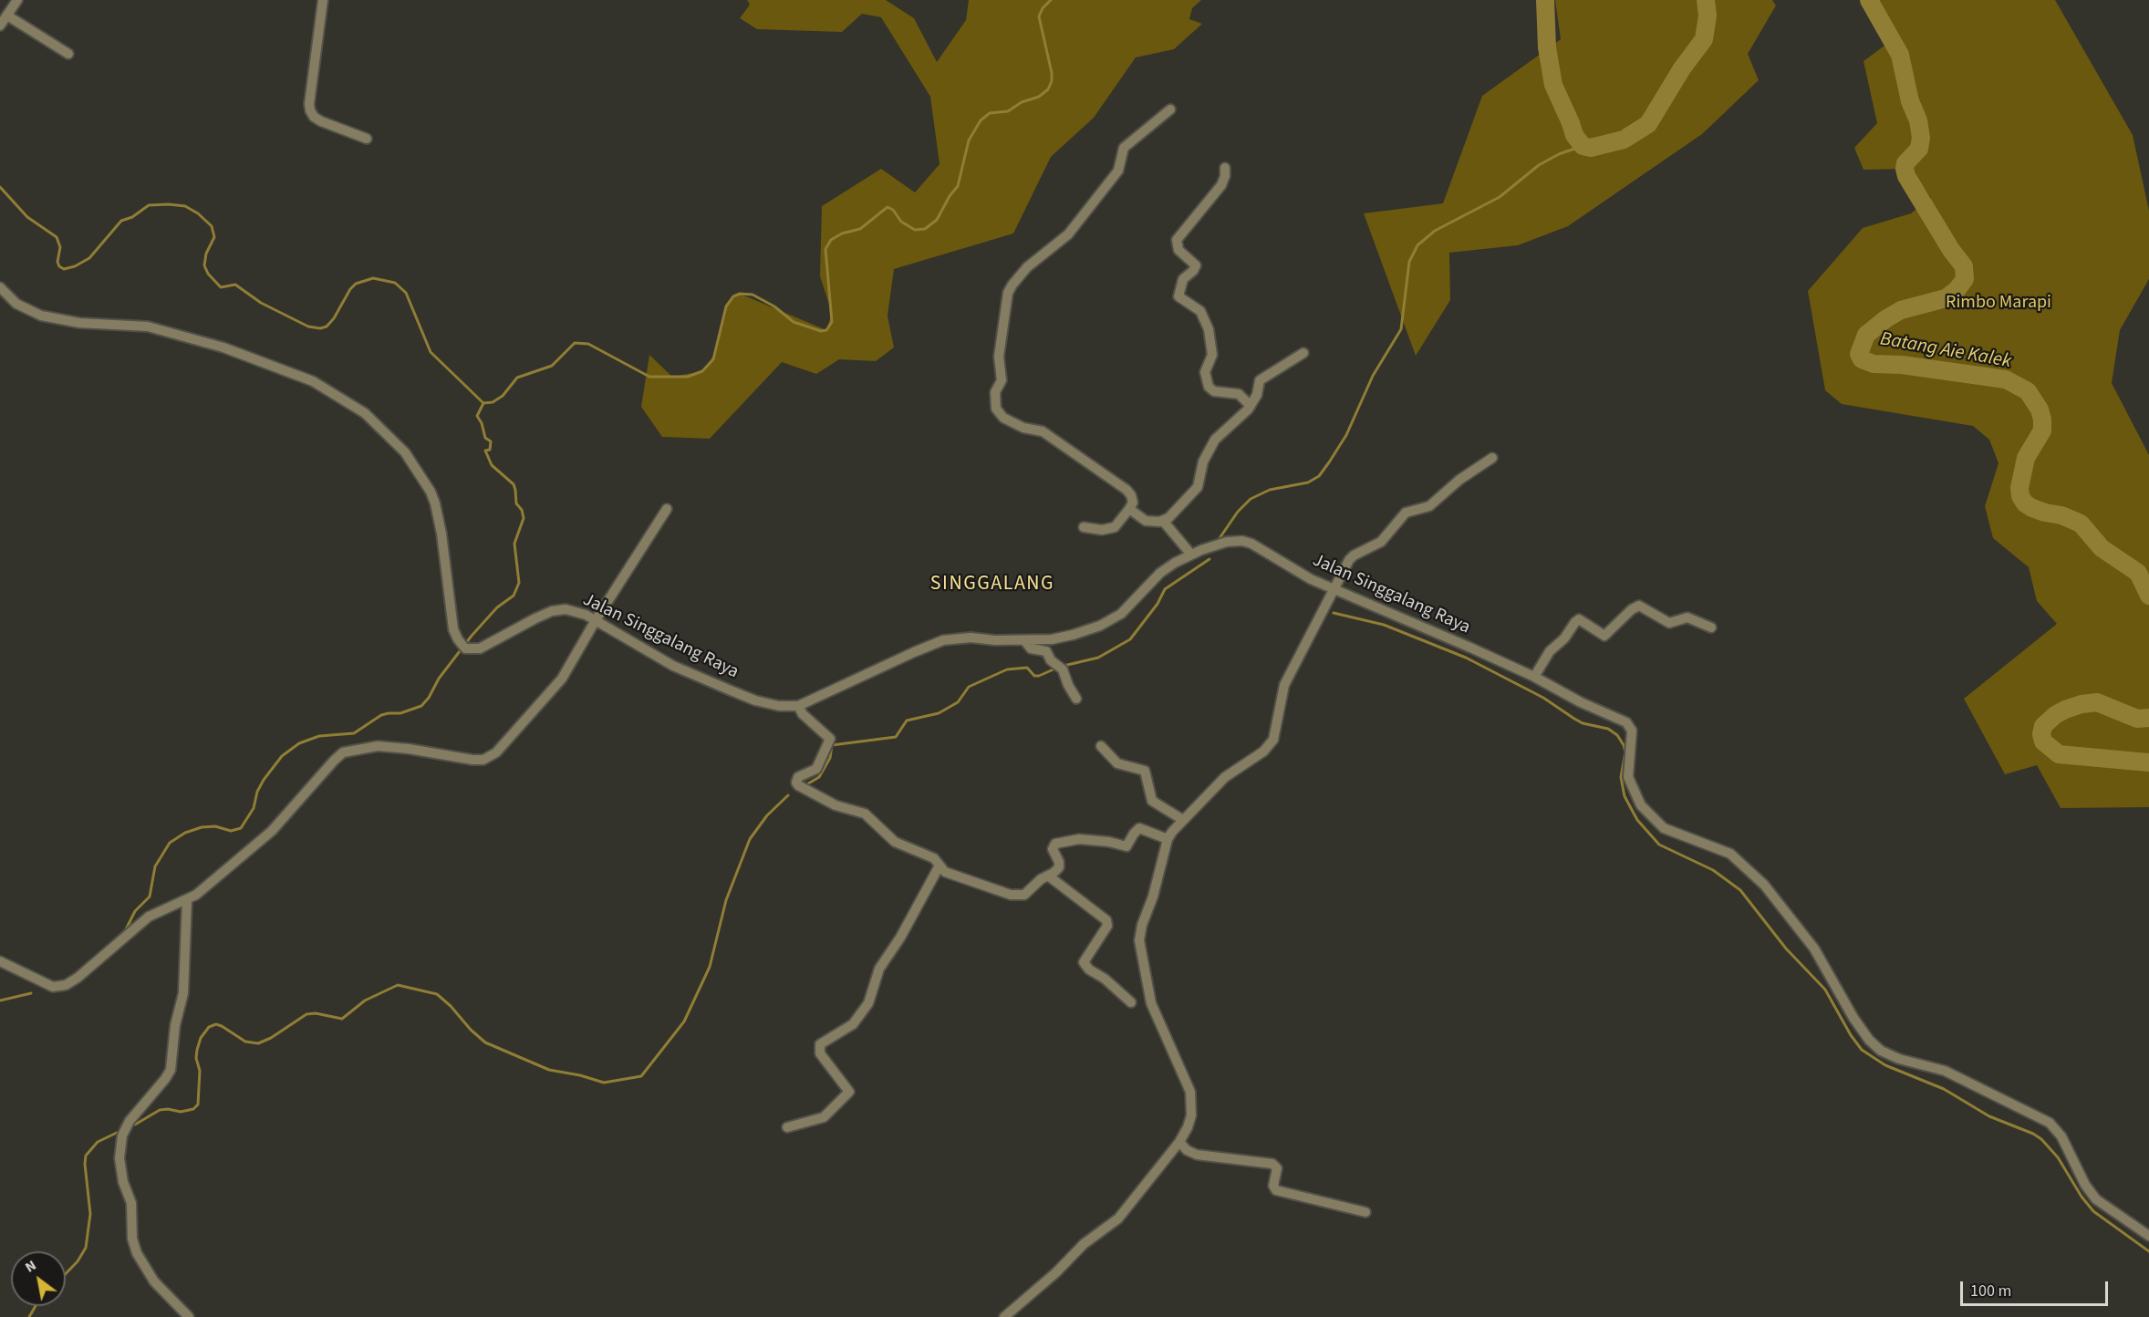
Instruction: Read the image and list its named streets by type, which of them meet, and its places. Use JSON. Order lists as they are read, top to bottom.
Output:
{
  "streets": {
    "street": ["Jalan Singgalang Raya"]
  },
  "districts": ["SINGGALANG"],
  "water": ["Batang Aie Kalek"],
  "parks": ["Rimbo Marapi"],
  "scale_bar": "100 m",
  "north": "top left"
}
